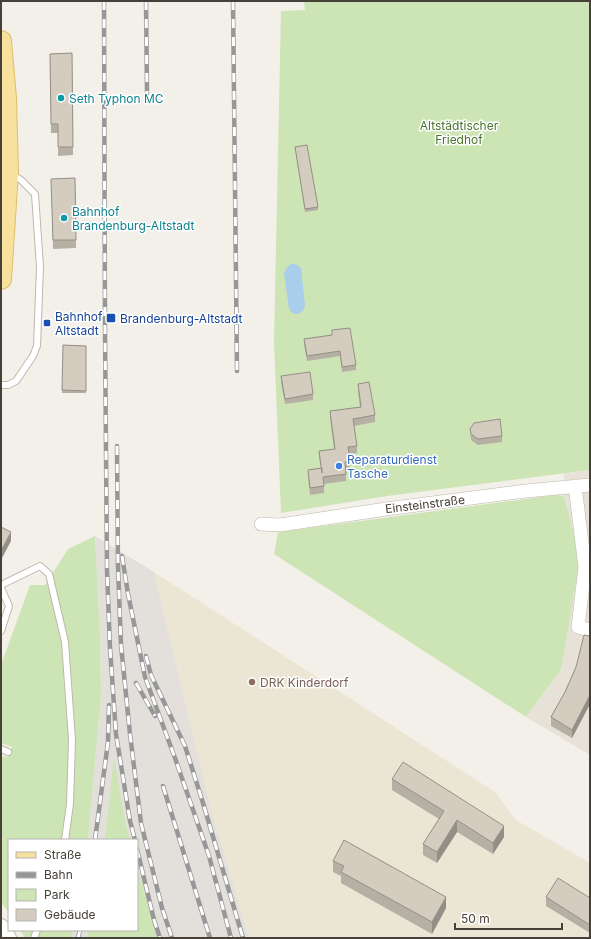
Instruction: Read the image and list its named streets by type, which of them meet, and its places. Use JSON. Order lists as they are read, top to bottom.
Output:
{
  "streets": {
    "street": ["Einsteinstraße"]
  },
  "parks": ["Altstädtischer Friedhof"],
  "places": {
    "other": [
      "Seth Typhon MC",
      "Bahnhof Brandenburg-Altstadt",
      "Reparaturdienst Tasche",
      "DRK Kinderdorf"
    ],
    "transit": ["Brandenburg-Altstadt", "Bahnhof Altstadt"]
  },
  "legend": [
    "Straße",
    "Bahn",
    "Park",
    "Gebäude"
  ],
  "scale_bar": "50 m"
}
